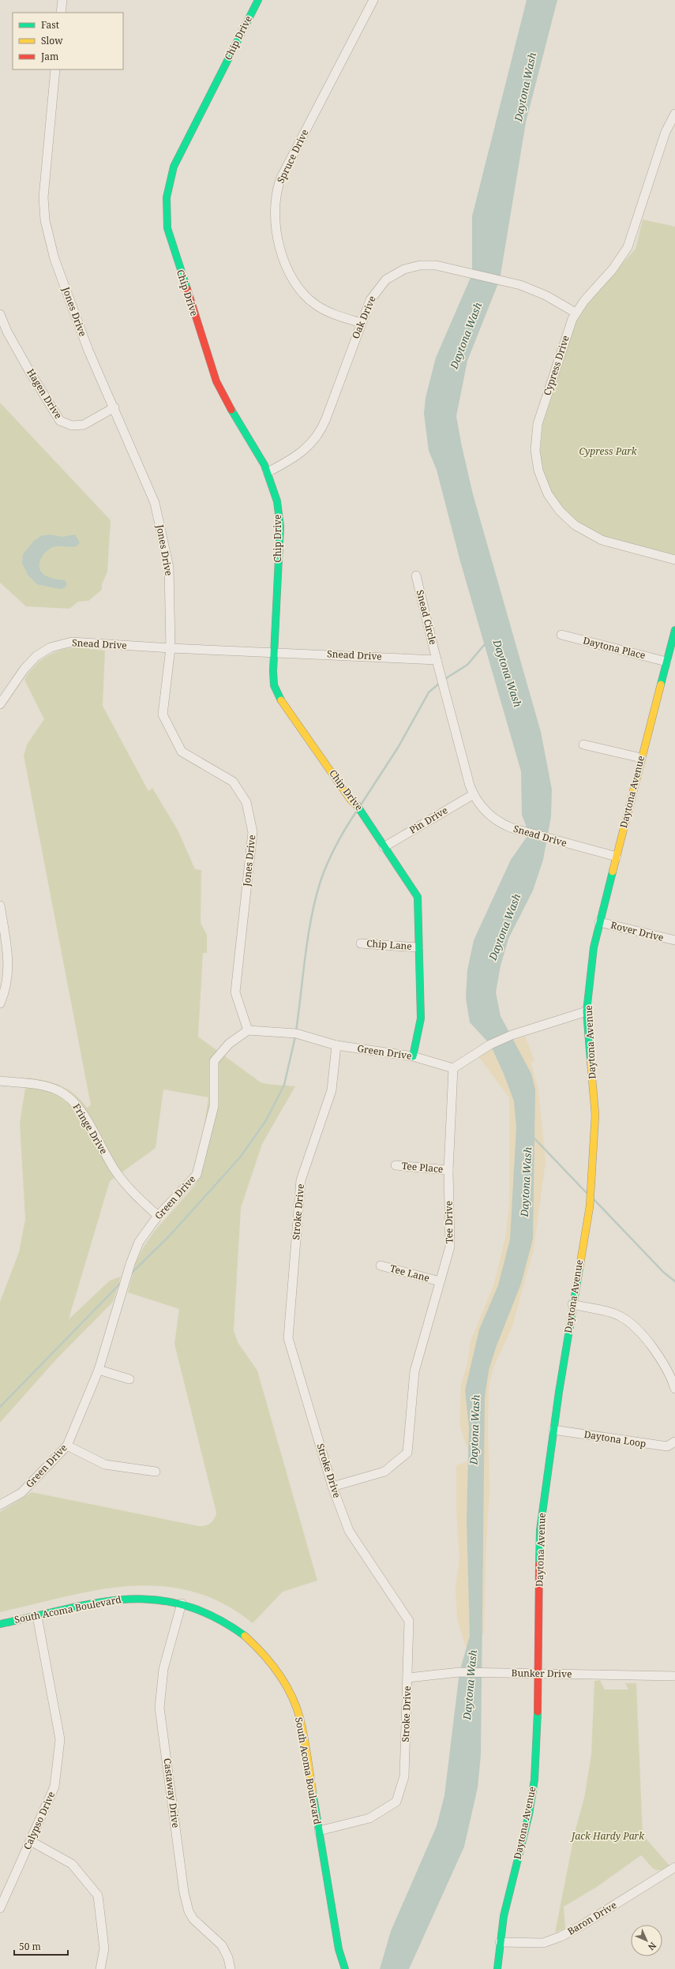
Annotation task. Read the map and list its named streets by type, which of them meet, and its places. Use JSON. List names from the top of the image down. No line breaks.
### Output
{"streets":{"street":["Chip Drive","Spruce Drive","Jones Drive","Oak Drive","Cypress Drive","Hagen Drive","Snead Circle","Snead Drive","Daytona Place","Daytona Avenue","Pin Drive","Rover Drive","Chip Lane","Green Drive","Fringe Drive","Tee Place","Stroke Drive","Tee Drive","Tee Lane","Daytona Loop","South Acoma Boulevard","Bunker Drive","Castaway Drive","Calypso Drive","Baron Drive"]},"crossings":[["Chip Drive","Oak Drive"],["Chip Drive","Snead Drive"],["Chip Drive","Pin Drive"],["Chip Drive","Chip Lane"],["Chip Drive","Green Drive"],["Spruce Drive","Oak Drive"],["Jones Drive","Hagen Drive"],["Jones Drive","Snead Drive"],["Jones Drive","Green Drive"],["Oak Drive","Cypress Drive"],["Snead Circle","Snead Drive"],["Snead Drive","Daytona Avenue"],["Snead Drive","Pin Drive"],["Daytona Place","Daytona Avenue"],["Daytona Avenue","Rover Drive"],["Daytona Avenue","Daytona Loop"],["Daytona Avenue","Bunker Drive"],["Daytona Avenue","Baron Drive"],["Green Drive","Fringe Drive"],["Green Drive","Stroke Drive"],["Green Drive","Tee Drive"],["Tee Place","Tee Drive"],["Stroke Drive","Tee Drive"],["Stroke Drive","South Acoma Boulevard"],["Stroke Drive","Bunker Drive"],["Tee Drive","Tee Lane"],["South Acoma Boulevard","Castaway Drive"],["South Acoma Boulevard","Calypso Drive"]],"water":["Daytona Wash"],"parks":["Cypress Park","Jack Hardy Park"],"legend":["Fast","Slow","Jam"],"scale_bar":"50 m","north":"bottom right"}
